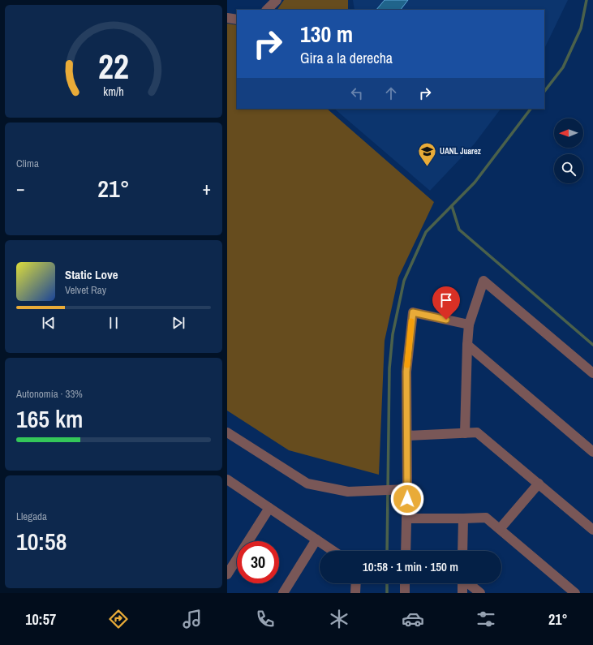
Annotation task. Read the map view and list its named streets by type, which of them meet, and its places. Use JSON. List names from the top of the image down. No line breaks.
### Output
{"places":{"school or university":["UANL Juarez"]},"north":"left","page":{"turn":["130 m","Gira a la derecha"],"tile":["Clima",["Autonomía · 33%","165 km"],["Llegada","10:58"]],"heat":["−","21°","+"],"song":["Static Love","Velvet Ray"],"limit":"30","trip":"10:58 · 1 min · 150 m","tabs":["10:57","21°"],"gauge":["22","km/h"]}}
